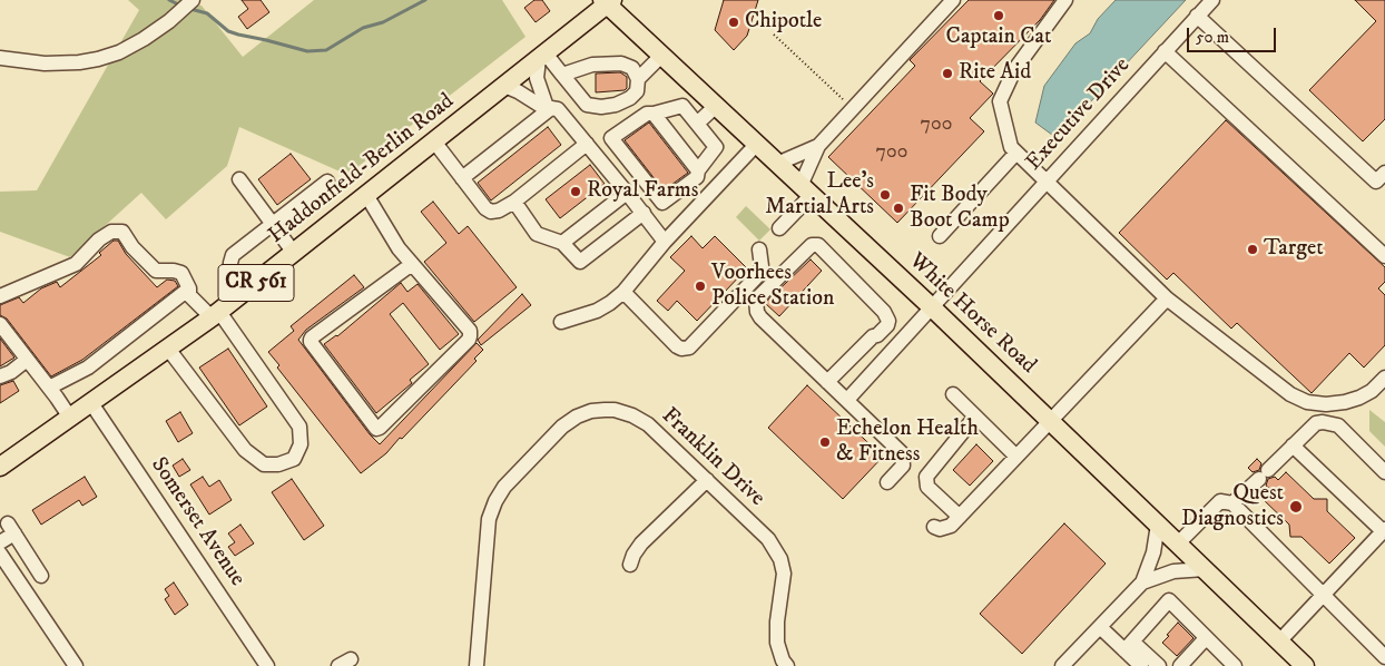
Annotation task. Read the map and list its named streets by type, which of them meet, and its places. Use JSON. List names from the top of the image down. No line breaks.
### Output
{"streets":{"main road":["Haddonfield-Berlin Road","CR 561","White Horse Road"],"street":["Executive Drive","Franklin Drive","Somerset Avenue"]},"crossings":[["Executive Drive","White Horse Road"],["Haddonfield-Berlin Road","White Horse Road"],["Haddonfield-Berlin Road","Somerset Avenue"]],"places":["Captain Cat","Chipotle","Rite Aid","Royal Farms","Lee's Martial Arts","Fit Body Boot Camp","Target","Voorhees Police Station","Echelon Health & Fitness","Quest Diagnostics"],"house_numbers":["700","700"],"scale_bar":"50 m"}
